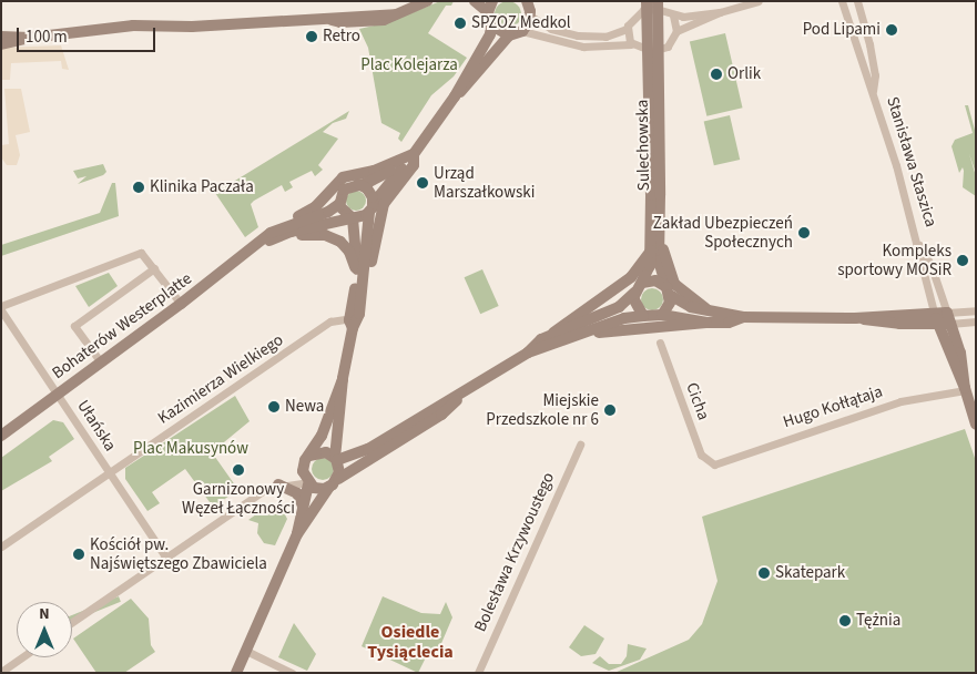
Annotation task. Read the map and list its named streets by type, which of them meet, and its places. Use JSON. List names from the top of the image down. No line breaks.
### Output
{"streets":{"street":["Sulechowska","Stanisława Staszica","Bohaterów Westerplatte","Kazimierza Wielkiego","Cicha","Hugo Kołłątaja","Ułańska","Bolesława Krzywoustego"]},"crossings":[["Stanisława Staszica","Hugo Kołłątaja"],["Bohaterów Westerplatte","Ułańska"],["Kazimierza Wielkiego","Ułańska"],["Cicha","Hugo Kołłątaja"]],"districts":["Osiedle Tysiąclecia"],"parks":["Plac Kolejarza","Plac Makusynów"],"places":["SPZOZ Medkol","Pod Lipami","Retro","Orlik","Urząd Marszałkowski","Klinika Paczała","Zakład Ubezpieczeń Społecznych","Kompleks sportowy MOSiR","Newa","Miejskie Przedszkole nr 6","Garnizonowy Węzeł Łączności","Kościół pw. Najświętszego Zbawiciela","Skatepark","Tężnia"],"scale_bar":"100 m","north":"top"}
